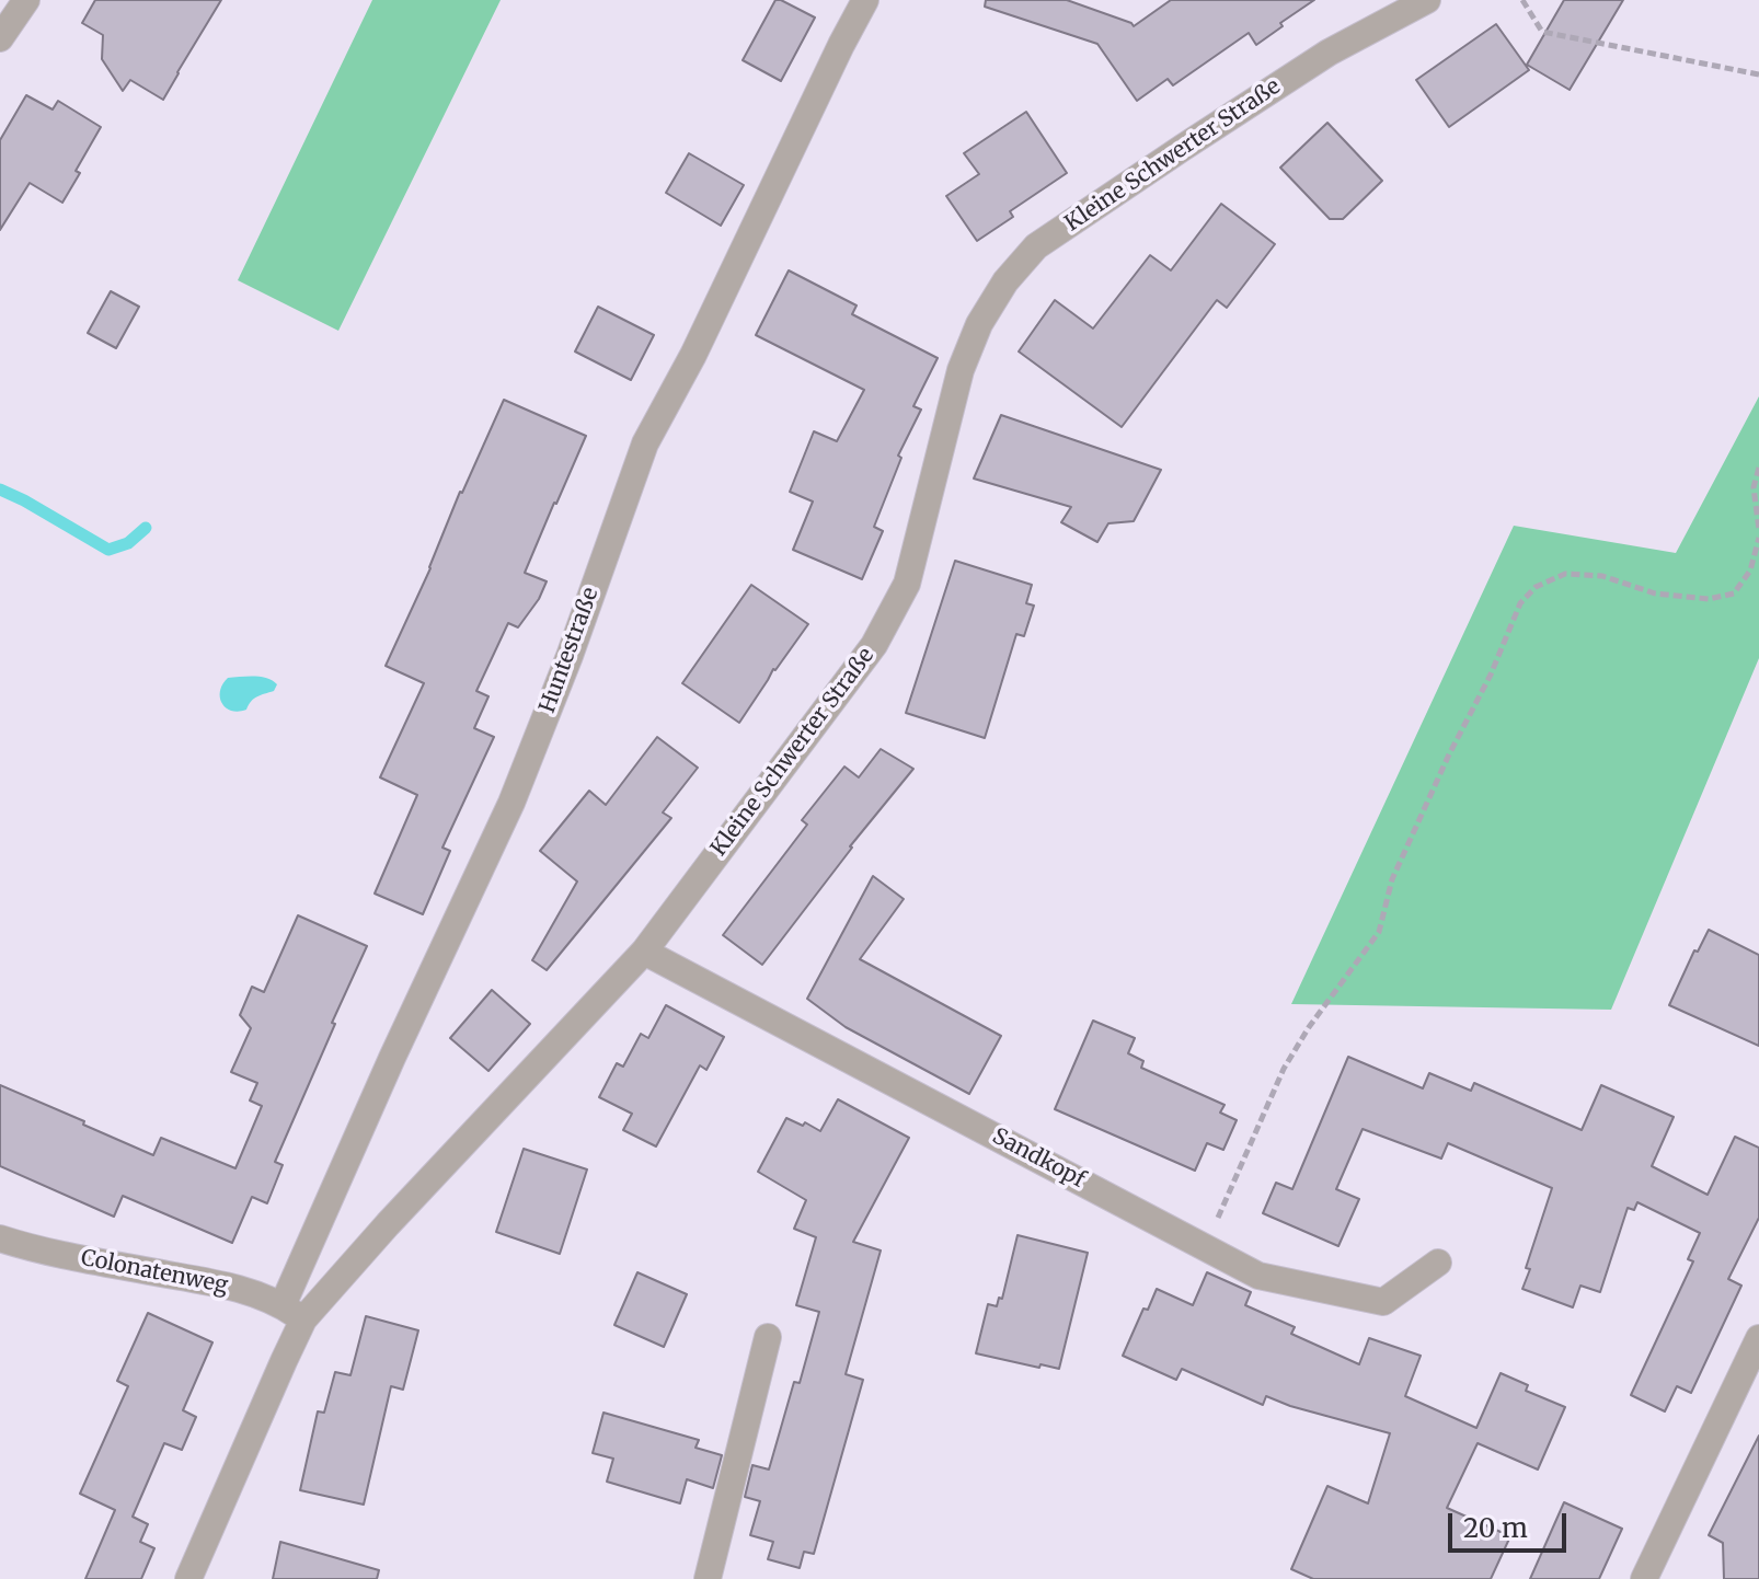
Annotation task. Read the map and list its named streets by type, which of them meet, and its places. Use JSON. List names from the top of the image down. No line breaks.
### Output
{"streets":{"street":["Kleine Schwerter Straße","Huntestraße","Sandkopf","Colonatenweg"]},"crossings":[["Kleine Schwerter Straße","Huntestraße"],["Kleine Schwerter Straße","Sandkopf"],["Kleine Schwerter Straße","Colonatenweg"],["Huntestraße","Colonatenweg"]],"scale_bar":"20 m"}
